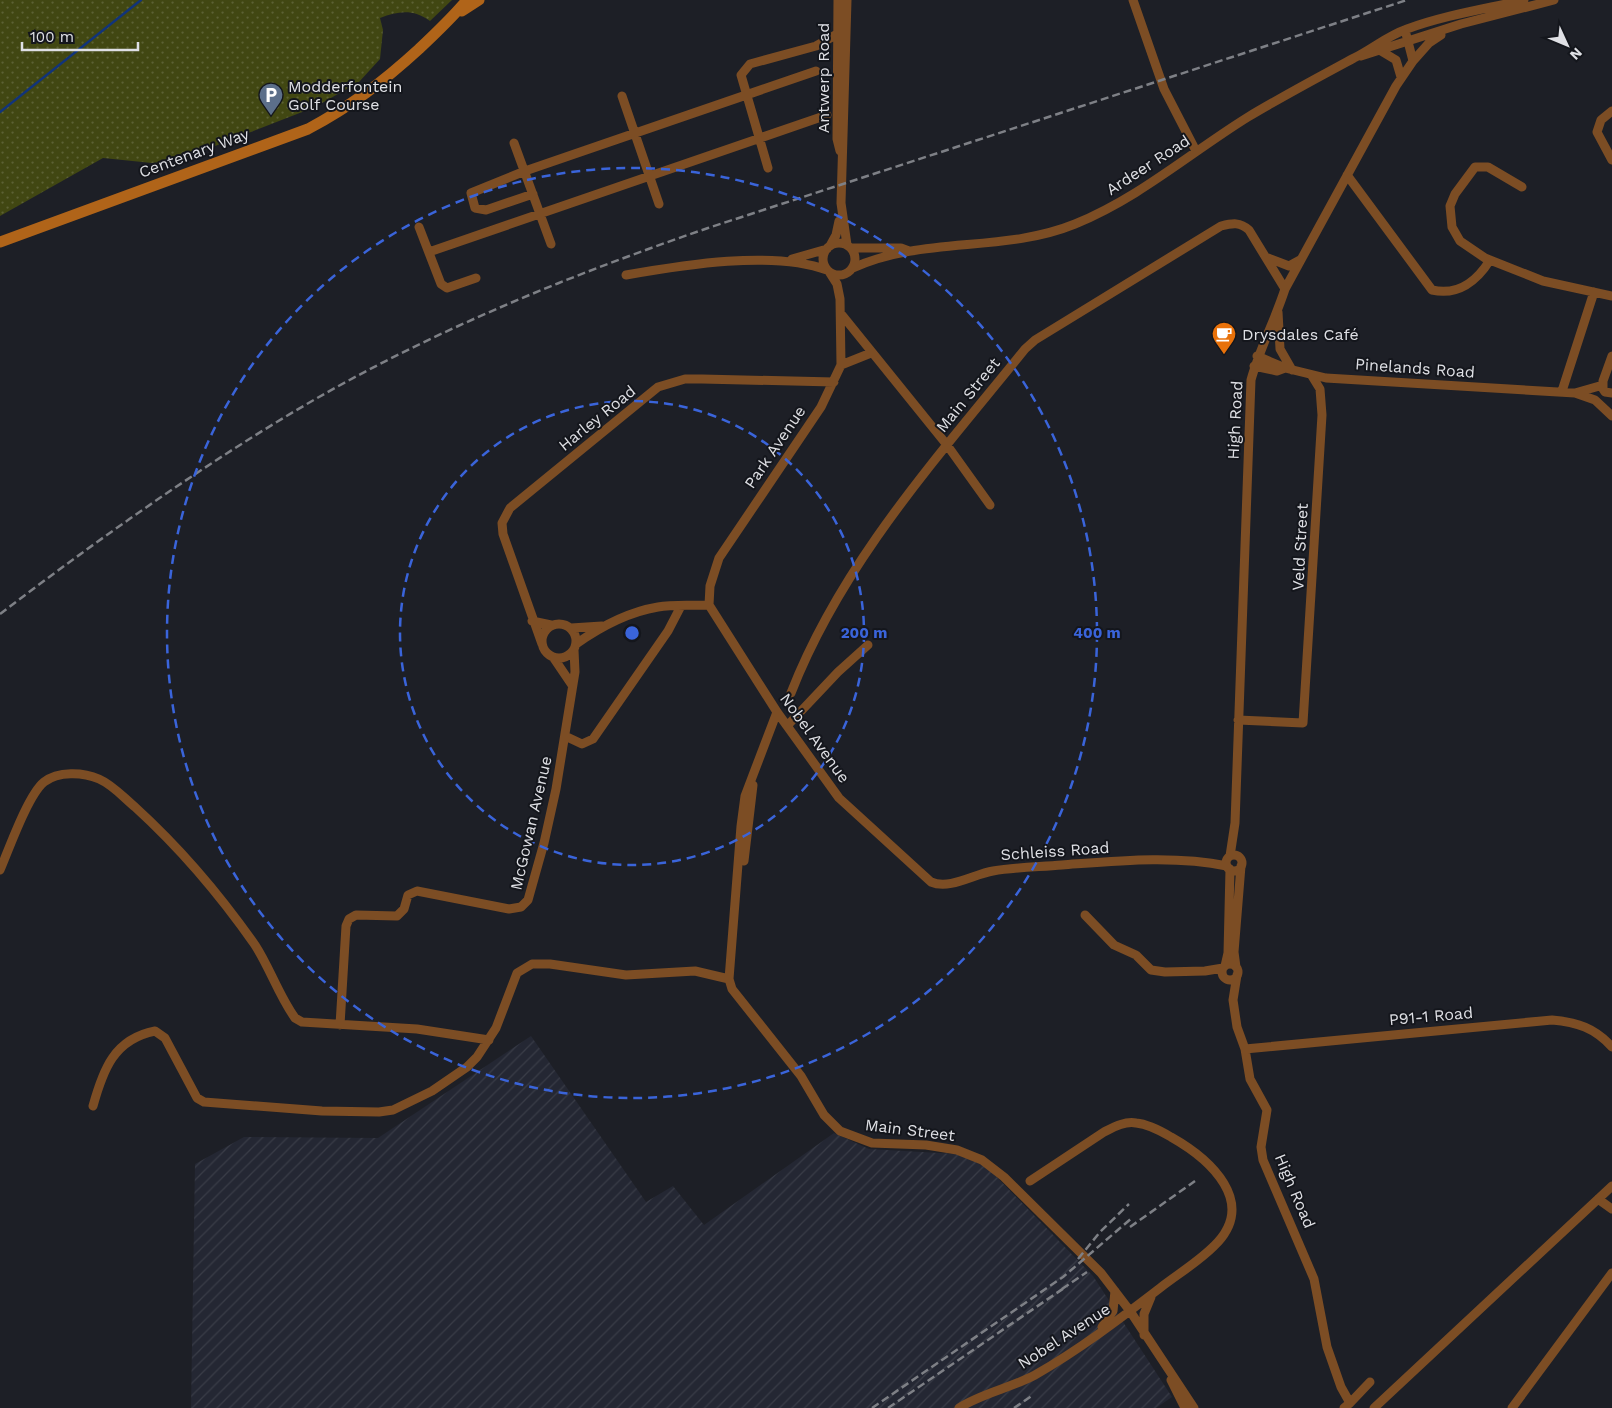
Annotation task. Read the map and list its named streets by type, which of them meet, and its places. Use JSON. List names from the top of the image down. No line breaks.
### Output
{"streets":{"main road":["Centenary Way"],"street":["Antwerp Road","Ardeer Road","Pinelands Road","Main Street","Harley Road","High Road","Park Avenue","Veld Street","Nobel Avenue","McGowan Avenue","Schleiss Road","P91-1 Road"]},"crossings":[["Antwerp Road","Ardeer Road"],["Antwerp Road","Park Avenue"],["Ardeer Road","High Road"],["Ardeer Road","Park Avenue"],["Pinelands Road","High Road"],["Pinelands Road","Veld Street"],["Main Street","Nobel Avenue"],["Harley Road","Park Avenue"],["Harley Road","McGowan Avenue"],["High Road","Veld Street"],["High Road","Schleiss Road"],["High Road","P91-1 Road"],["Park Avenue","Nobel Avenue"],["Nobel Avenue","Schleiss Road"]],"places":{"parking":["Modderfontein Golf Course"],"cafe":["Drysdales Café"]},"scale_bar":"100 m","north":"bottom right","rings":["200 m","400 m"]}
